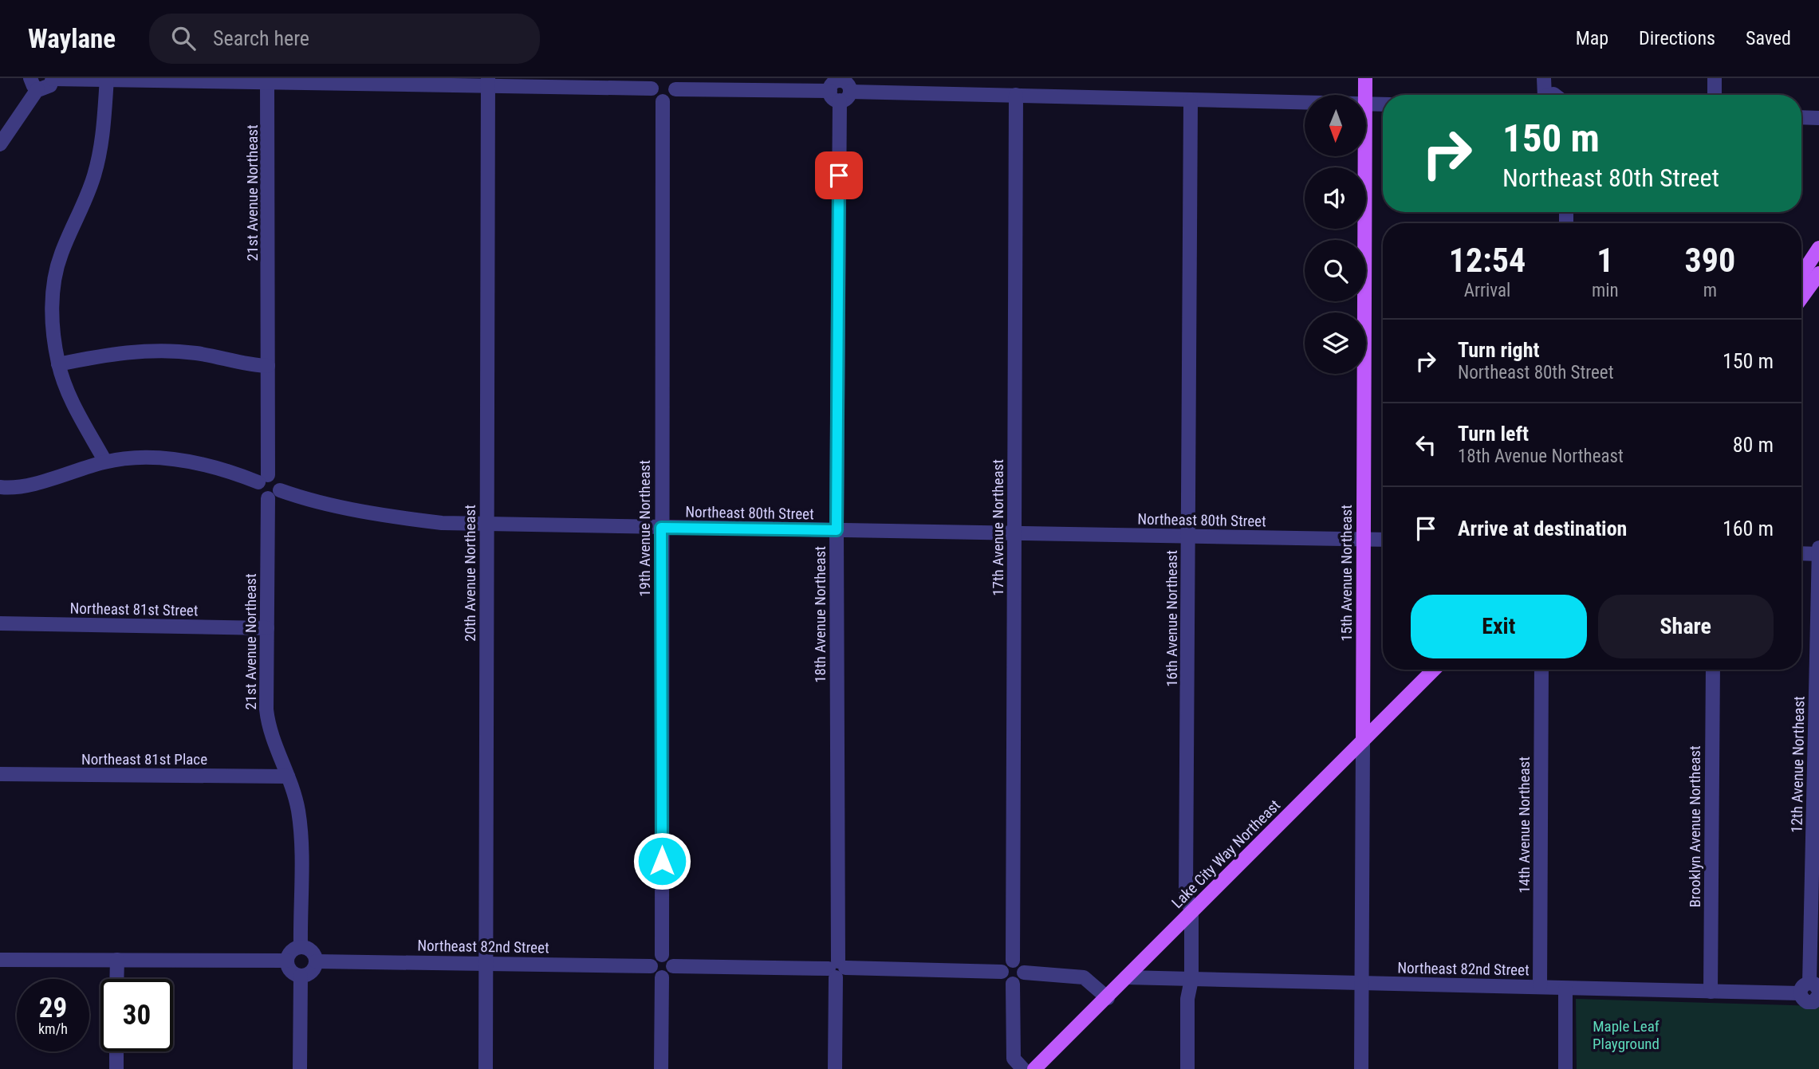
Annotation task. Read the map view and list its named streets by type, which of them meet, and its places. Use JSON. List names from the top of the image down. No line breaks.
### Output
{"streets":{"main road":["15th Avenue Northeast","Lake City Way Northeast"],"street":["21st Avenue Northeast","Northeast 80th Street","17th Avenue Northeast","19th Avenue Northeast","20th Avenue Northeast","Northeast 81st Street","18th Avenue Northeast","16th Avenue Northeast","Northeast 81st Place","12th Avenue Northeast","14th Avenue Northeast","Brooklyn Avenue Northeast","Northeast 82nd Street"]},"crossings":[["21st Avenue Northeast","Northeast 80th Street"],["21st Avenue Northeast","Northeast 81st Street"],["21st Avenue Northeast","Northeast 81st Place"],["21st Avenue Northeast","Northeast 82nd Street"],["Northeast 80th Street","17th Avenue Northeast"],["Northeast 80th Street","19th Avenue Northeast"],["Northeast 80th Street","20th Avenue Northeast"],["Northeast 80th Street","15th Avenue Northeast"],["Northeast 80th Street","18th Avenue Northeast"],["Northeast 80th Street","16th Avenue Northeast"],["19th Avenue Northeast","Northeast 82nd Street"],["20th Avenue Northeast","Northeast 82nd Street"],["15th Avenue Northeast","Lake City Way Northeast"],["15th Avenue Northeast","Northeast 82nd Street"],["16th Avenue Northeast","Lake City Way Northeast"],["16th Avenue Northeast","Northeast 82nd Street"],["12th Avenue Northeast","Northeast 82nd Street"],["14th Avenue Northeast","Northeast 82nd Street"],["Brooklyn Avenue Northeast","Northeast 82nd Street"],["Lake City Way Northeast","Northeast 82nd Street"]],"parks":["Maple Leaf Playground"],"north":"bottom","page":{"header":"Waylane","search":"Search here","nav":["Map","Directions","Saved"],"turn":["150 m","Northeast 80th Street"],"eta":["12:54","Arrival","1","min","390","m"],"list":[{"name":"Turn right","note":"Northeast 80th Street","value":"150 m"},{"name":"Turn left","note":"18th Avenue Northeast","value":"80 m"},{"name":"Arrive at destination","value":"160 m"}],"buttons":["Exit","Share"],"speed":"29 km/h","limit":"30"}}
